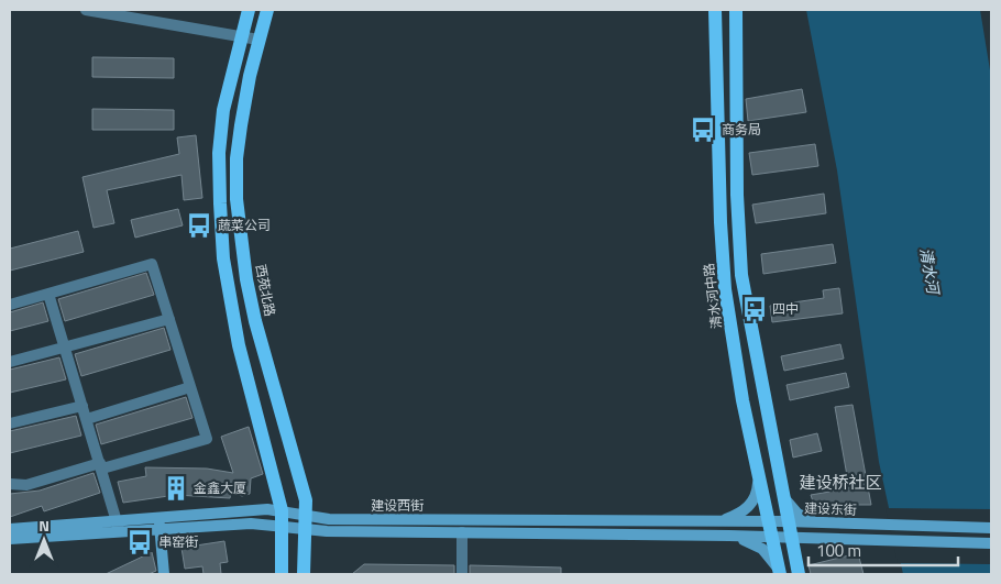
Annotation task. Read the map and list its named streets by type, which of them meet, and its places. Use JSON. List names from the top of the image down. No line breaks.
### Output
{"streets":{"main road":["西苑北路","清水河中路","建设西街","建设东街"]},"crossings":[["西苑北路","建设西街"],["清水河中路","建设西街"],["建设西街","建设东街"]],"districts":["建设桥社区"],"water":["清水河"],"places":{"bus stop":["商务局","蔬菜公司","四中","串窑街"],"building":["金鑫大厦"]},"scale_bar":"100 m","north":"top"}
